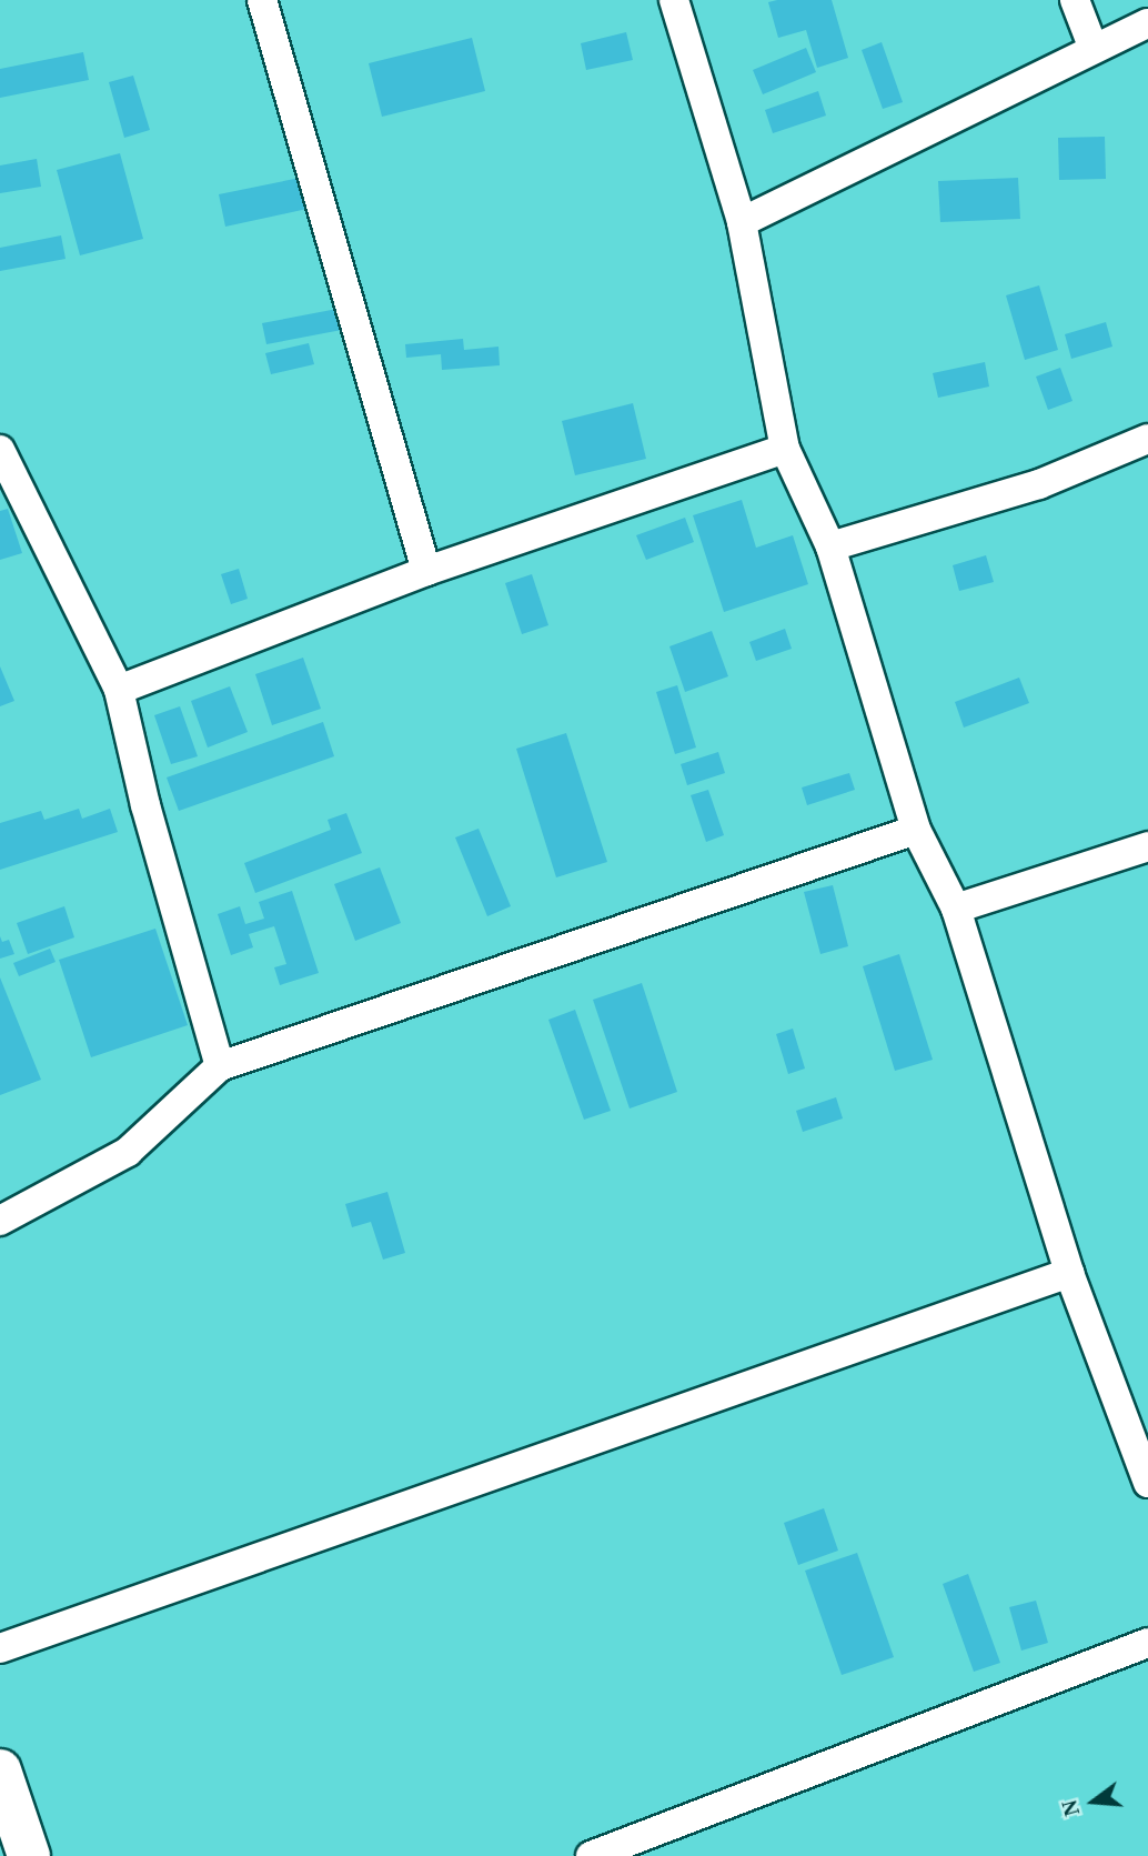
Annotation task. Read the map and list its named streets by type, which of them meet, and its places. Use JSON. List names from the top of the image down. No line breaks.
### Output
{"north":"left"}
